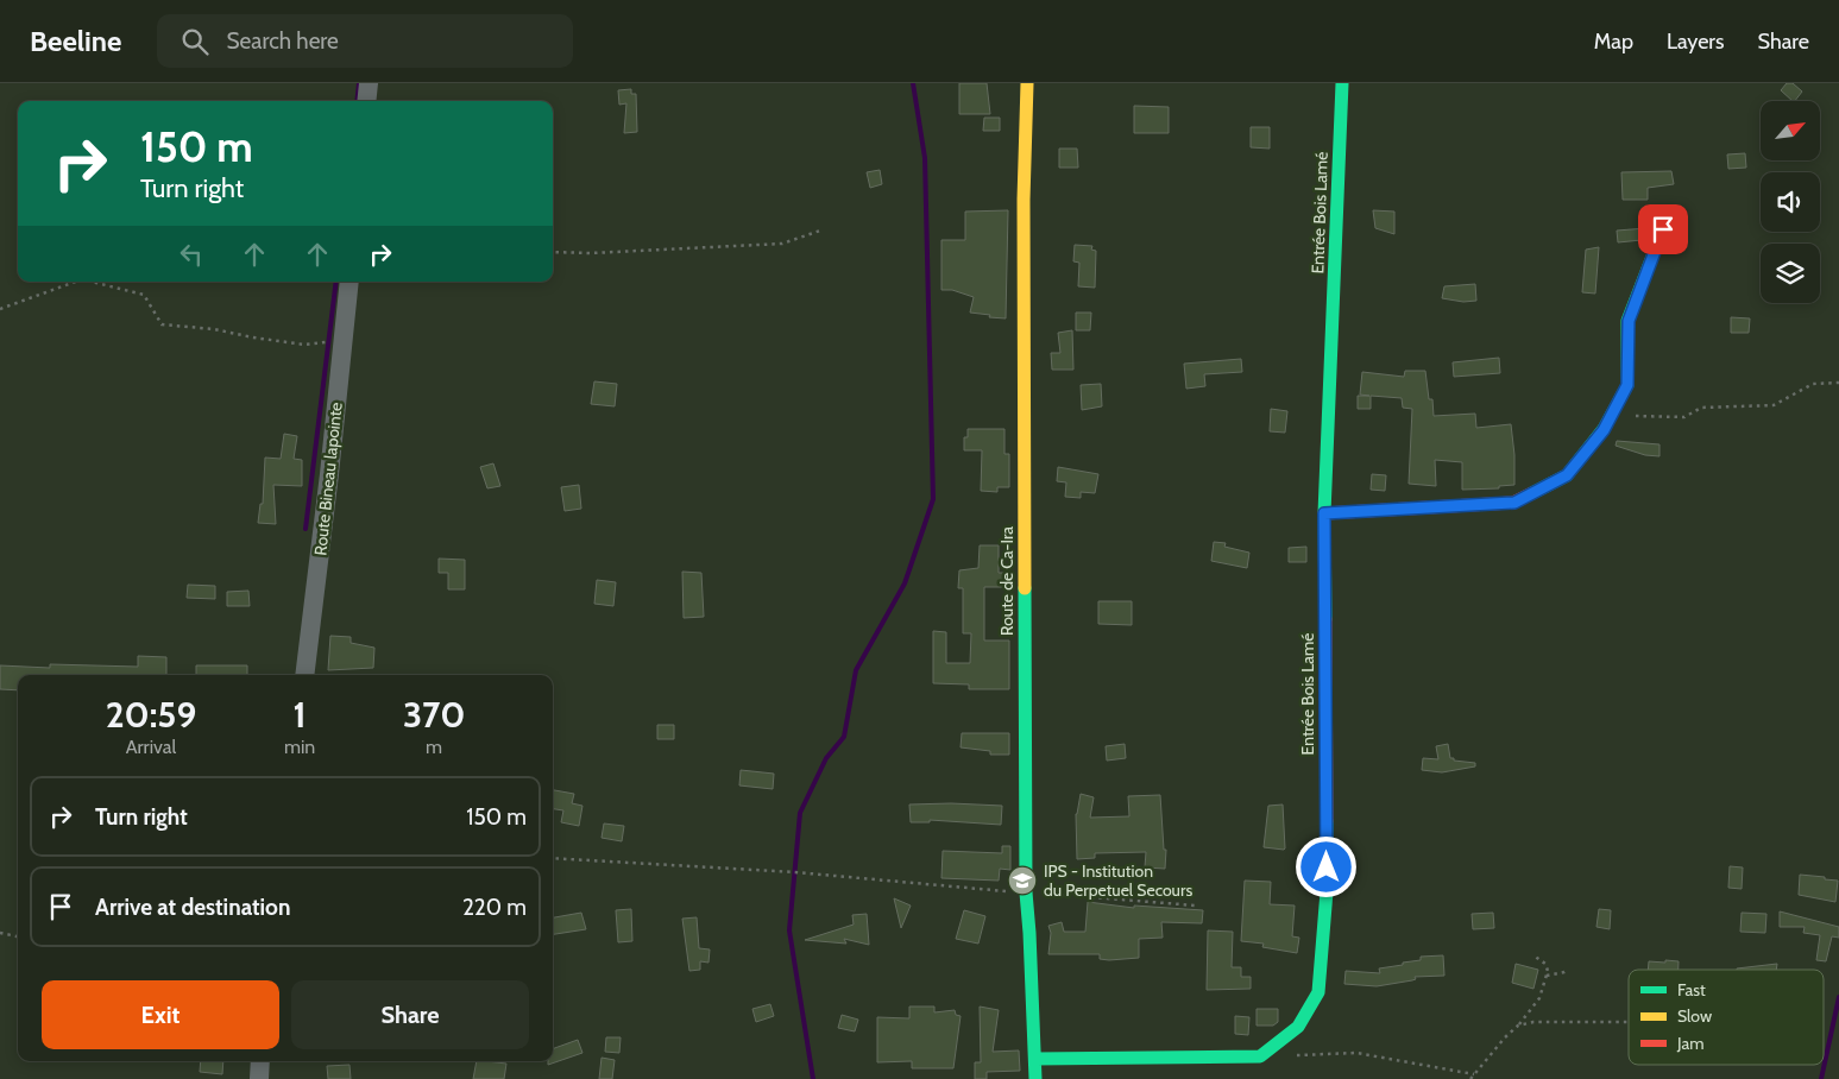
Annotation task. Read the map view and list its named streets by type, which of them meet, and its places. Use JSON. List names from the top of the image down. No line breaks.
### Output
{"streets":{"street":["Entrée Bois Lamé","Route Bineau lapointe","Route de Ca-Ira"]},"crossings":[["Entrée Bois Lamé","Route de Ca-Ira"]],"places":{"school or university":["IPS - Institution du Perpetuel Secours"]},"legend":["Fast","Slow","Jam"],"north":"top right","page":{"header":"Beeline","search":"Search here","nav":["Map","Layers","Share"],"turn":["150 m","Turn right"],"eta":["20:59","Arrival","1","min","370","m"],"list":[{"name":"Turn right","value":"150 m"},{"name":"Arrive at destination","value":"220 m"}],"buttons":["Exit","Share"]}}
